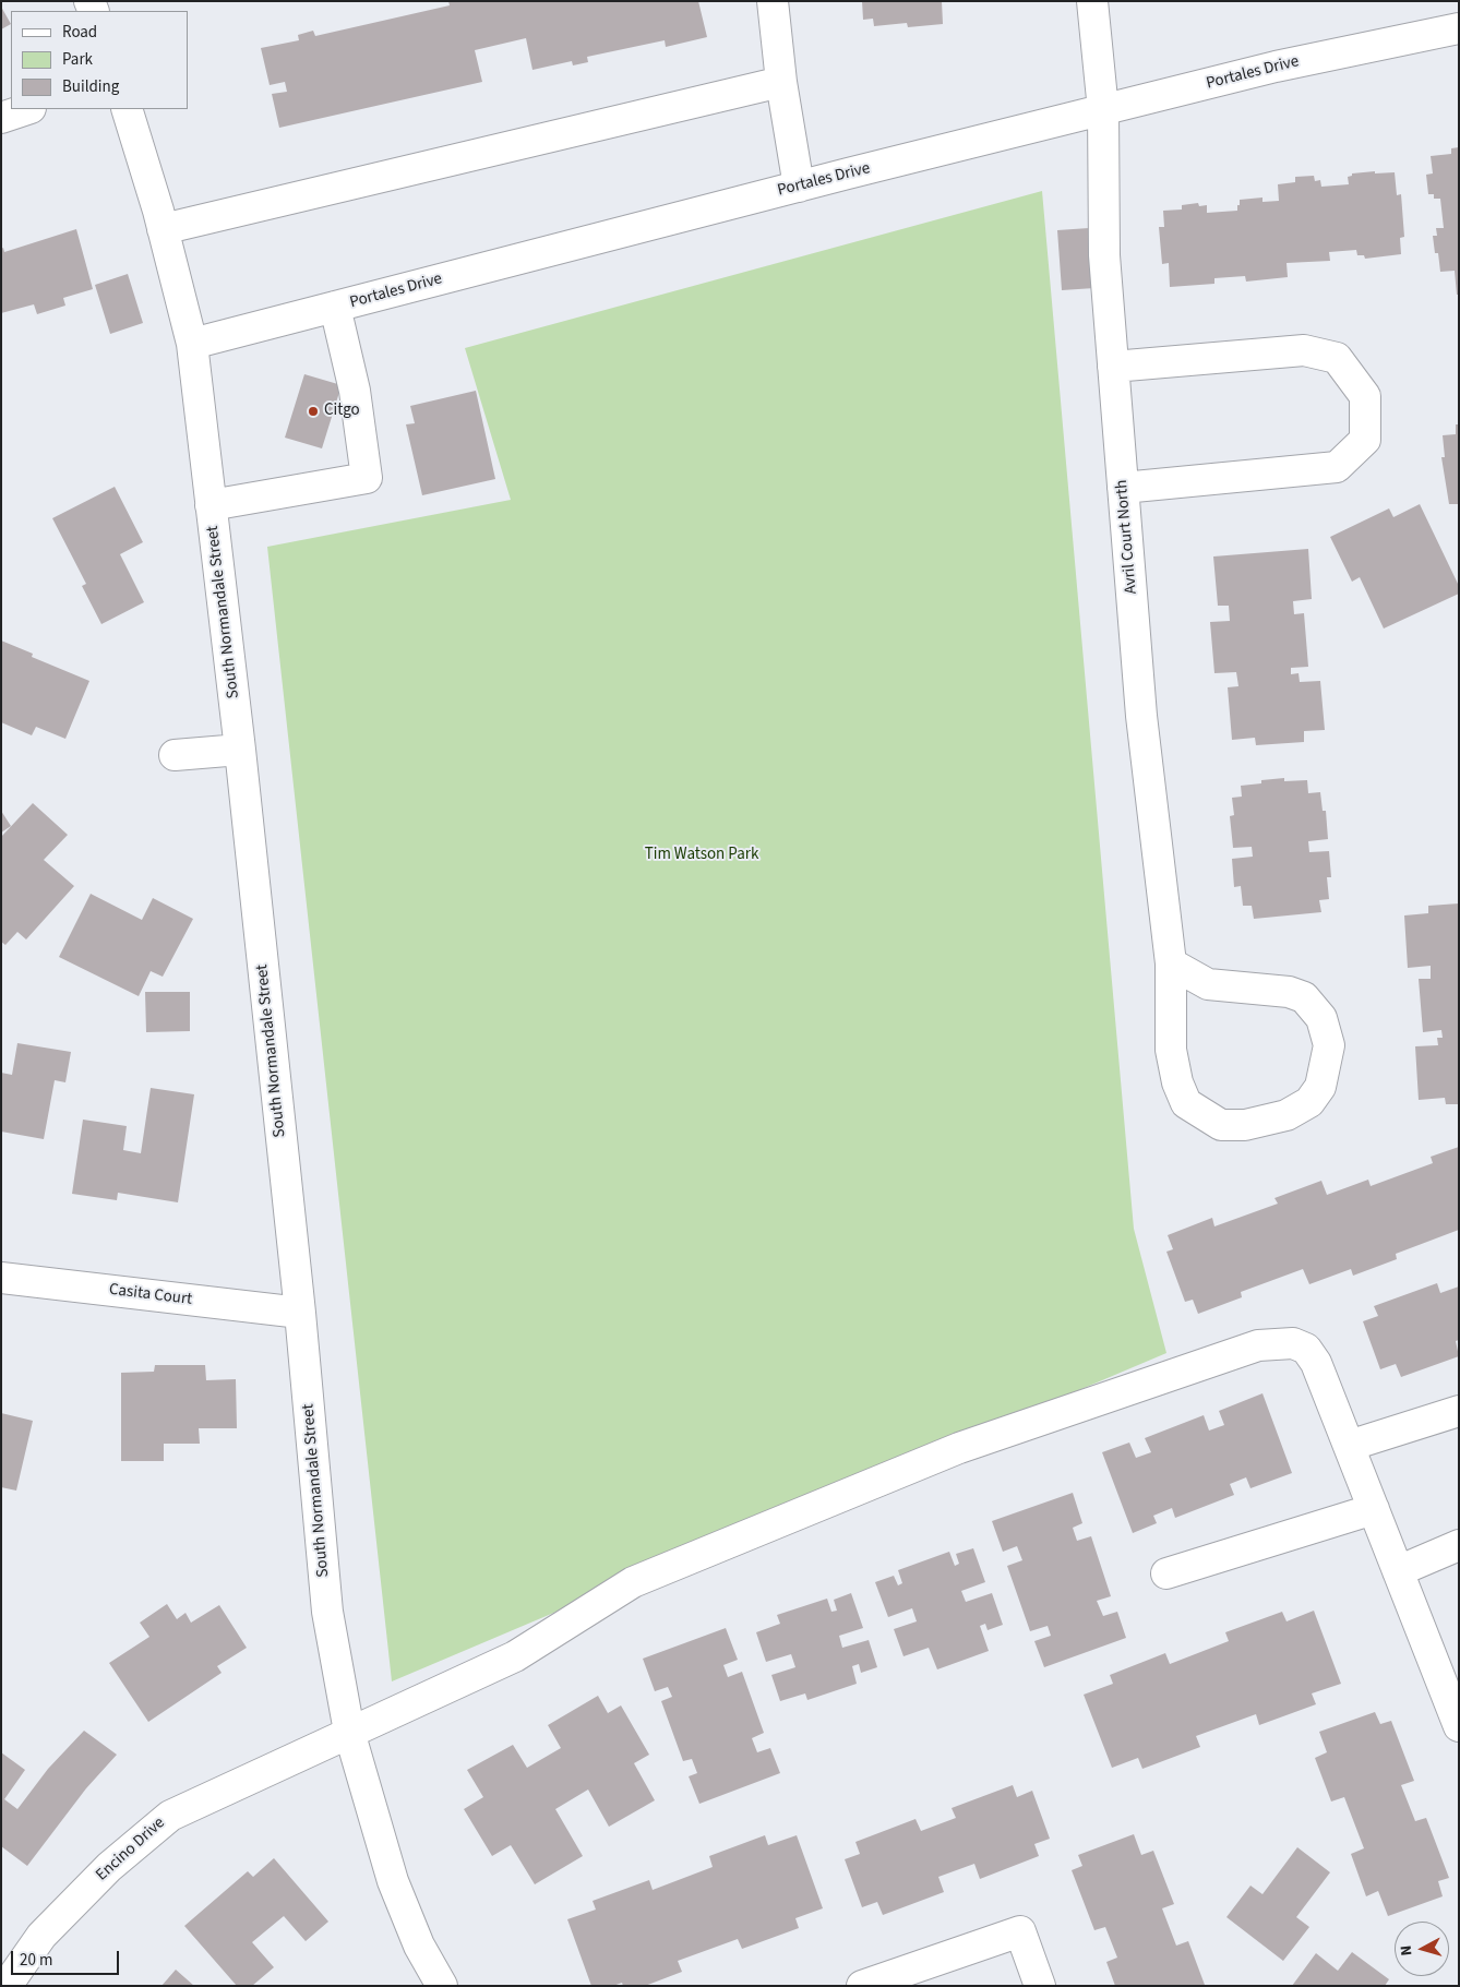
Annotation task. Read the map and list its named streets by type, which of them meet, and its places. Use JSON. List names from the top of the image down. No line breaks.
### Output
{"streets":{"street":["Portales Drive","Avril Court North","South Normandale Street","Casita Court","Encino Drive"]},"crossings":[["Portales Drive","Avril Court North"],["Portales Drive","South Normandale Street"],["South Normandale Street","Casita Court"],["South Normandale Street","Encino Drive"]],"parks":["Tim Watson Park"],"places":["Citgo"],"legend":["Road","Park","Building"],"scale_bar":"20 m","north":"left"}
